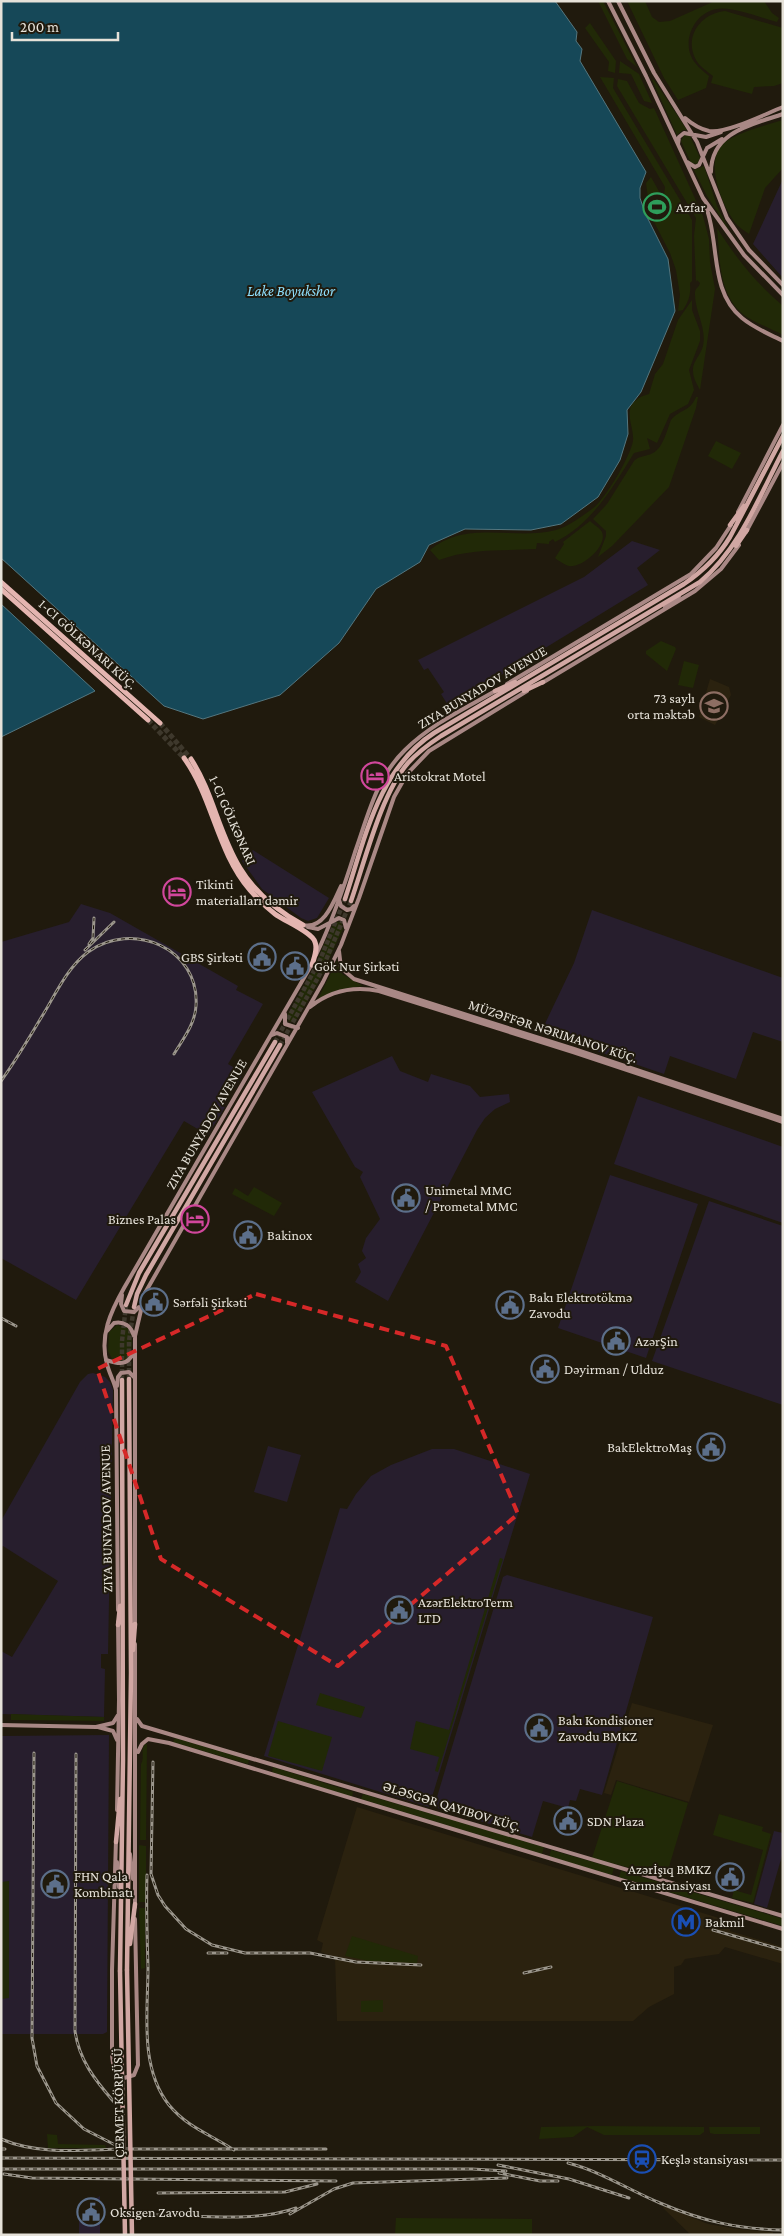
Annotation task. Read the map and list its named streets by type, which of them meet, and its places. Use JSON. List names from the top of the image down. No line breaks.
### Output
{"streets":{"main road":["ZIYA BUNYADOV AVENUE","MÜZƏFFƏR NƏRIMANOV KÜÇ.","ÇERMET KÖRPÜSÜ"]},"crossings":[["ZIYA BUNYADOV AVENUE","MÜZƏFFƏR NƏRIMANOV KÜÇ."],["ZIYA BUNYADOV AVENUE","ÇERMET KÖRPÜSÜ"]],"water":["Lake Boyukshor"],"places":{"sports":["Azfar"],"school or university":["73 saylı orta məktəb"],"hotel":["Aristokrat Motel","Tikinti materialları dəmir","Biznes Palas"],"public building":["GBS Şirkəti","Gök Nur Şirkəti","Unimetal MMC / Prometal MMC","Bakinox","Sərfəli Şirkəti","Bakı Elektrotökmə Zavodu","AzərŞin","Dəyirman / Ulduz","BakElektroMaş","AzərElektroTerm LTD","Bakı Kondisioner Zavodu BMKZ","SDN Plaza","Azərİşıq BMKZ Yarımstansiyası","FHN Qala Kombinatı","Oksigen Zavodu"],"metro station":["Bakmil"],"station":["Keşlə stansiyası"]},"scale_bar":"200 m"}
